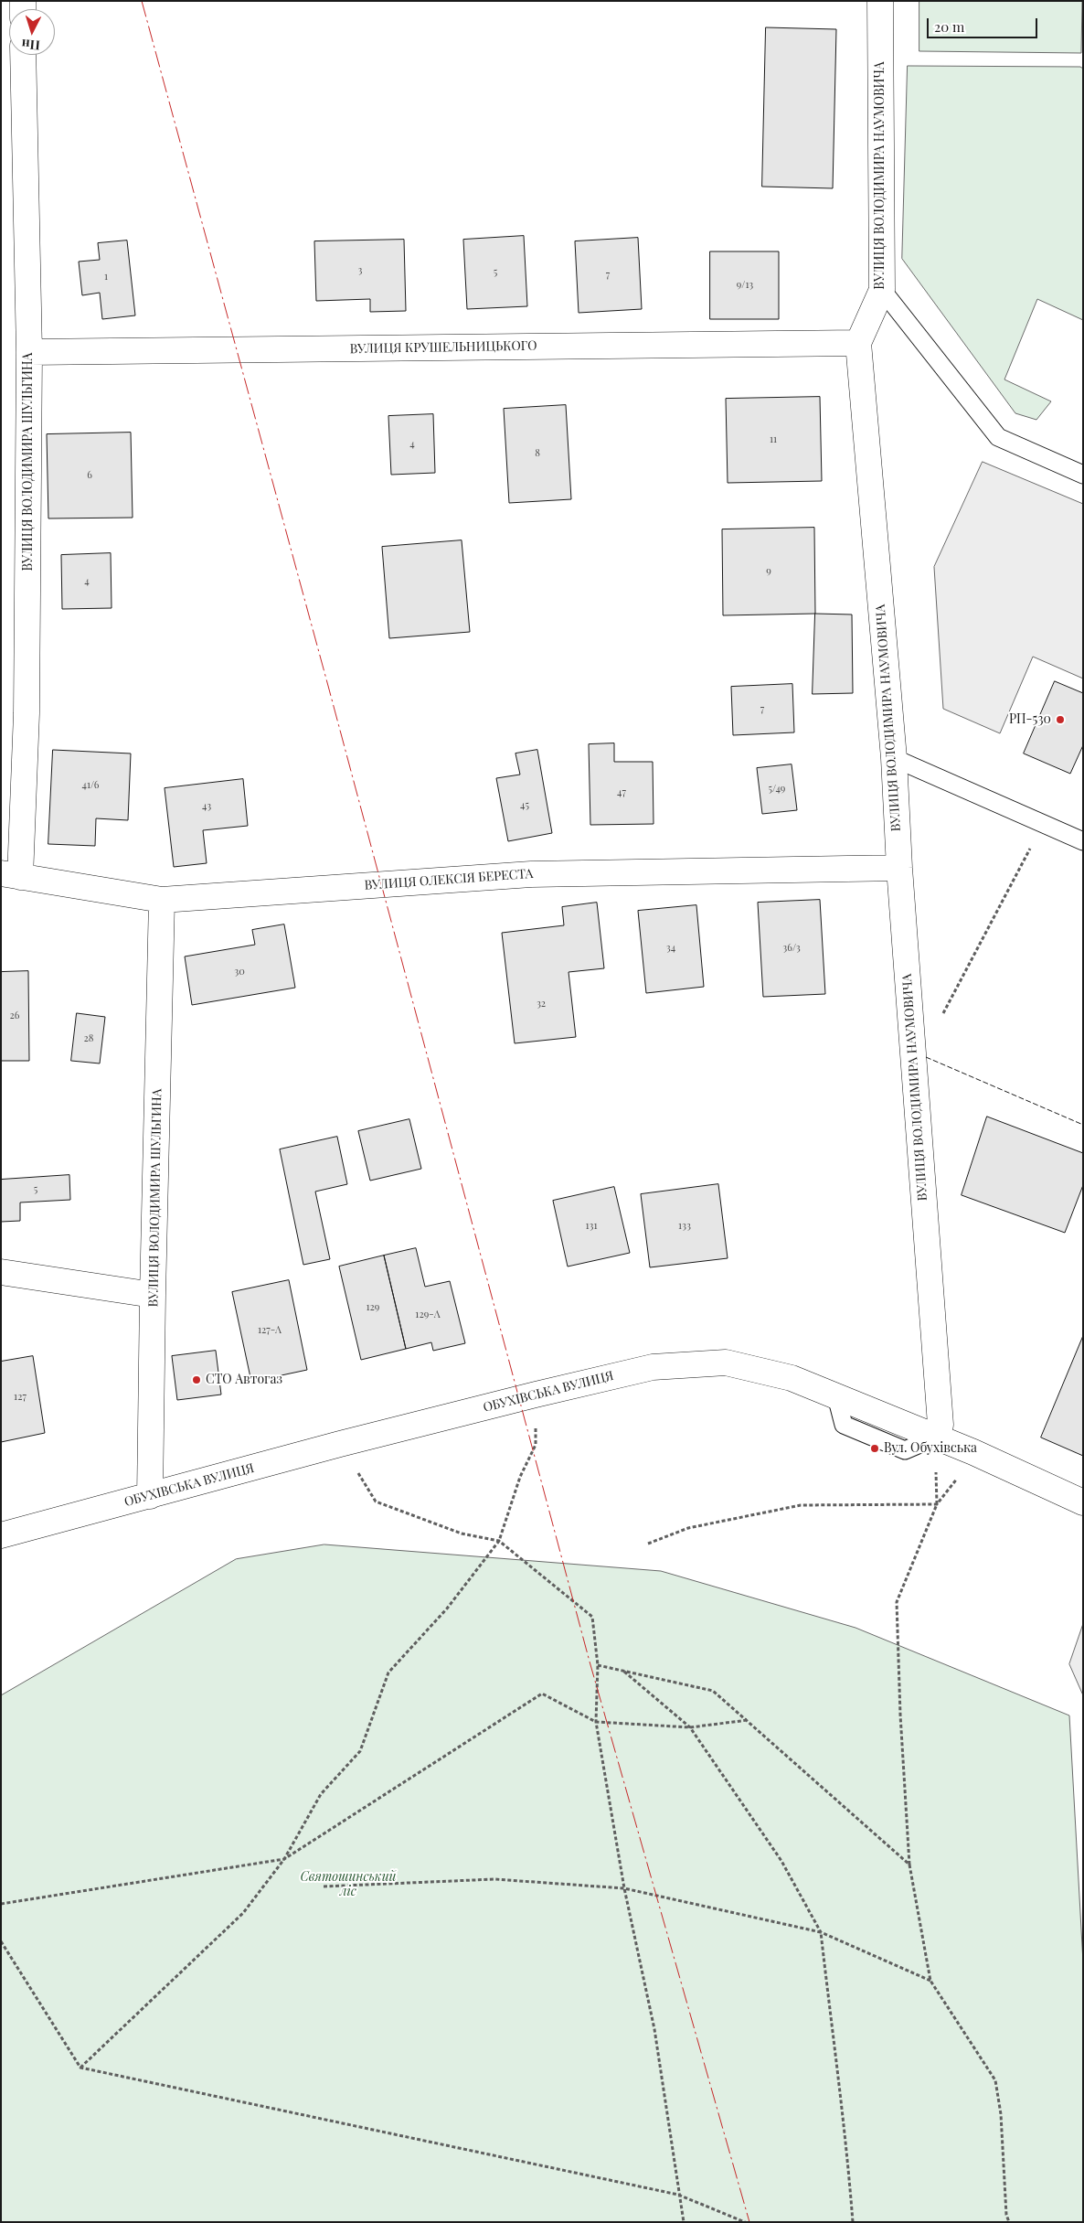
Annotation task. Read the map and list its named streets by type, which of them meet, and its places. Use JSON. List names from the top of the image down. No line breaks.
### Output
{"streets":{"street":["ВУЛИЦЯ ВОЛОДИМИРА НАУМОВИЧА","ВУЛИЦЯ КРУШЕЛЬНИЦЬКОГО","ВУЛИЦЯ ВОЛОДИМИРА ШУЛЬГИНА","ВУЛИЦЯ ОЛЕКСІЯ БЕРЕСТА","ОБУХІВСЬКА ВУЛИЦЯ"]},"crossings":[["ВУЛИЦЯ ВОЛОДИМИРА НАУМОВИЧА","ВУЛИЦЯ КРУШЕЛЬНИЦЬКОГО"],["ВУЛИЦЯ ВОЛОДИМИРА НАУМОВИЧА","ВУЛИЦЯ ОЛЕКСІЯ БЕРЕСТА"],["ВУЛИЦЯ ВОЛОДИМИРА НАУМОВИЧА","ОБУХІВСЬКА ВУЛИЦЯ"],["ВУЛИЦЯ КРУШЕЛЬНИЦЬКОГО","ВУЛИЦЯ ВОЛОДИМИРА ШУЛЬГИНА"],["ВУЛИЦЯ ВОЛОДИМИРА ШУЛЬГИНА","ВУЛИЦЯ ОЛЕКСІЯ БЕРЕСТА"],["ВУЛИЦЯ ВОЛОДИМИРА ШУЛЬГИНА","ОБУХІВСЬКА ВУЛИЦЯ"]],"parks":["Святошинський ліс"],"places":["РП-530","СТО Автогаз","Вул. Обухівська"],"house_numbers":["3","5","7","1","9/13","11","4","8","6","9","4","7","41/6","5/49","47","45","43","34","36/3","30","32","26","28","5","131","133","129","129-А","127-А","127"],"scale_bar":"20 m","north":"bottom"}
